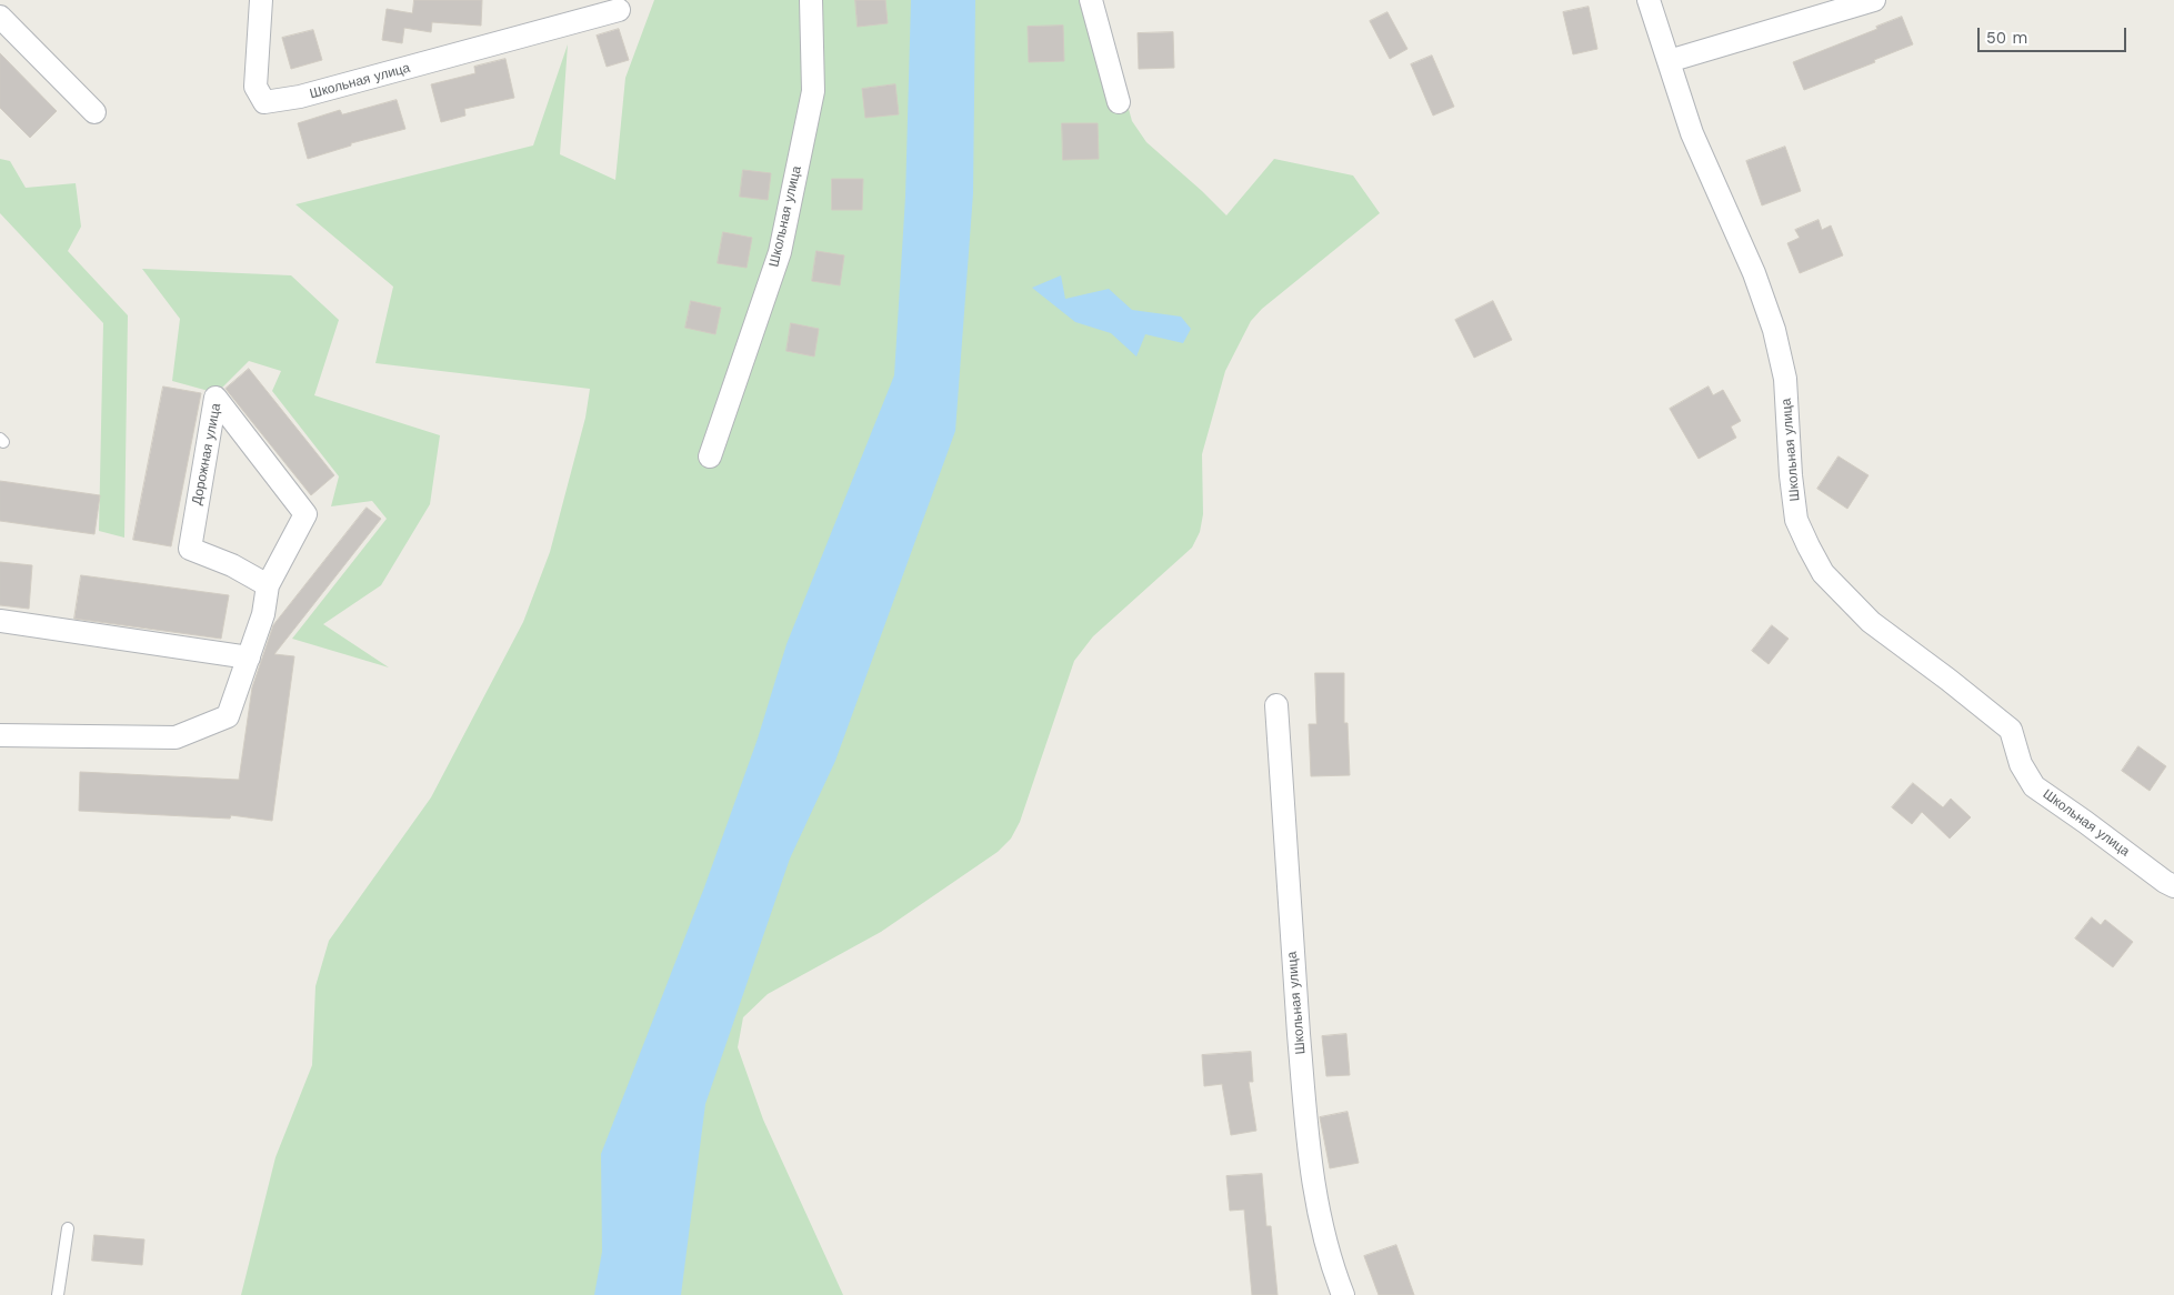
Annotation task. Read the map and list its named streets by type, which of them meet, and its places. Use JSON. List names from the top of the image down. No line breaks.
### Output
{"streets":{"street":["Школьная улица","Дорожная улица"]},"scale_bar":"50 m"}
